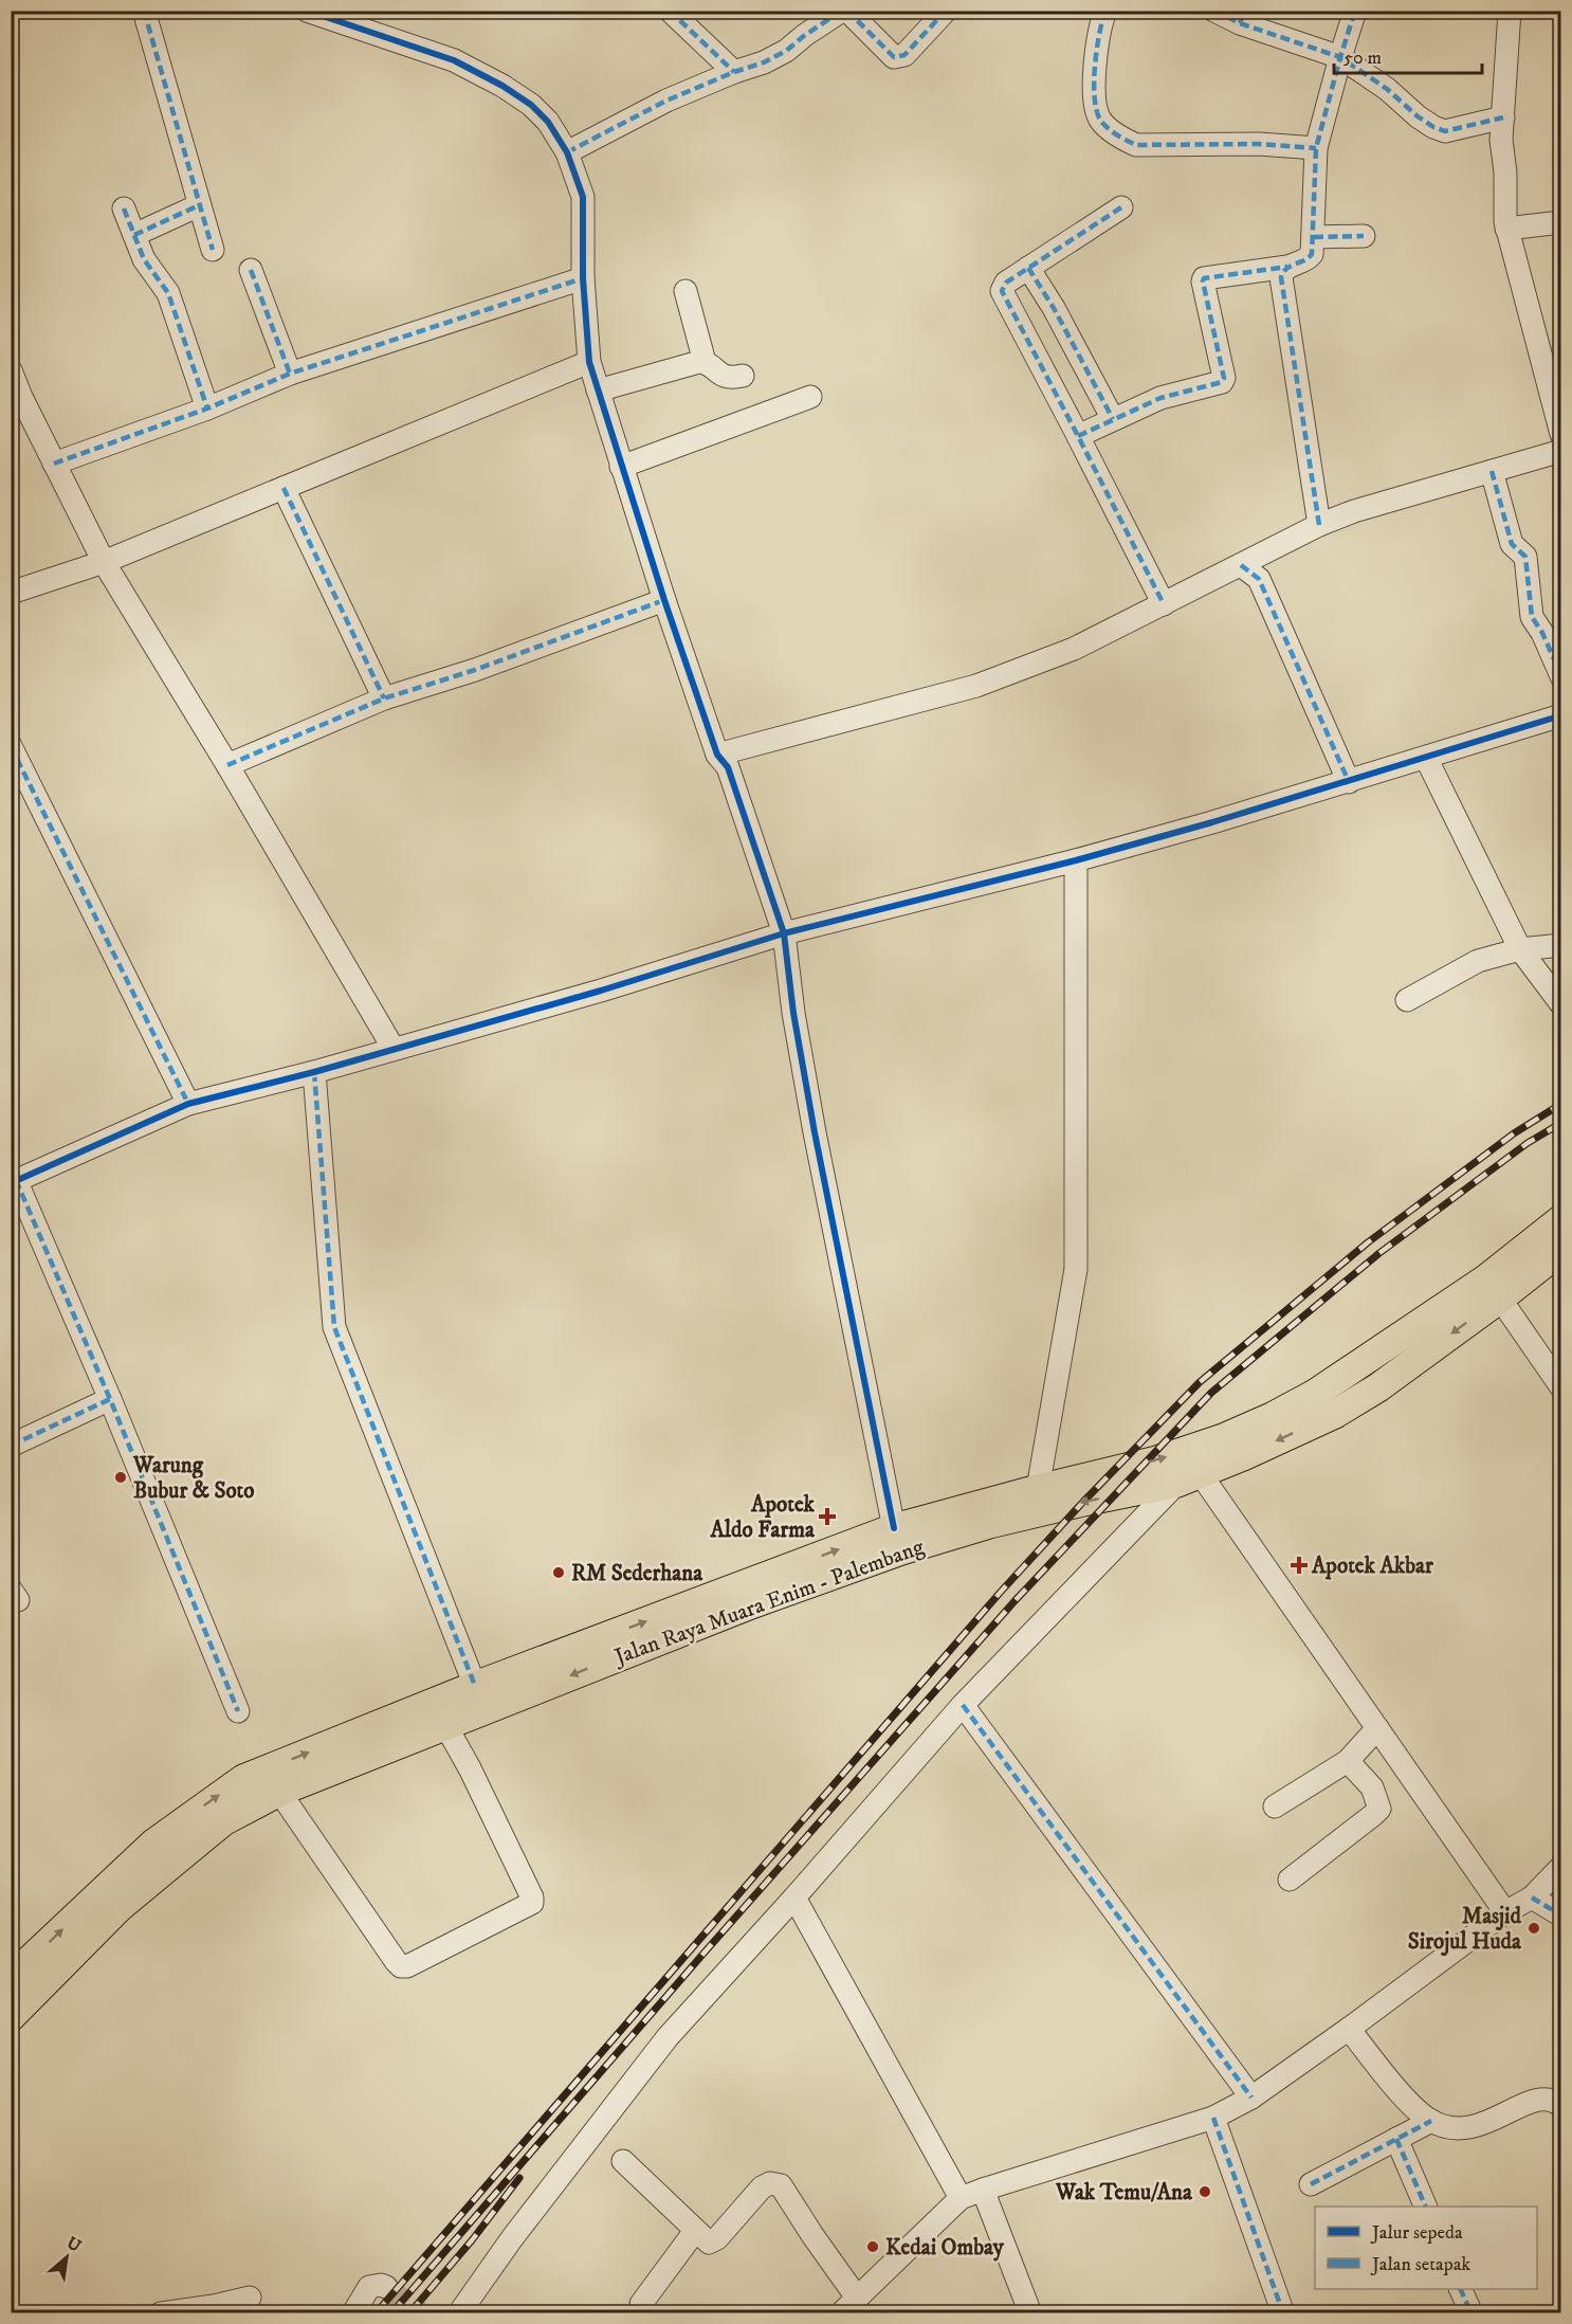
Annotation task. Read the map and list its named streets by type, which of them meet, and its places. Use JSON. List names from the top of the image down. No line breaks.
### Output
{"streets":{"main road":["Jalan Raya Muara Enim - Palembang"]},"places":{"other":["Warung Bubur & Soto","RM Sederhana","Masjid Sirojul Huda","Wak Temu/Ana","Kedai Ombay"],"health":["Apotek Aldo Farma","Apotek Akbar"]},"legend":["Jalur sepeda","Jalan setapak"],"scale_bar":"50 m","north":"top right"}
